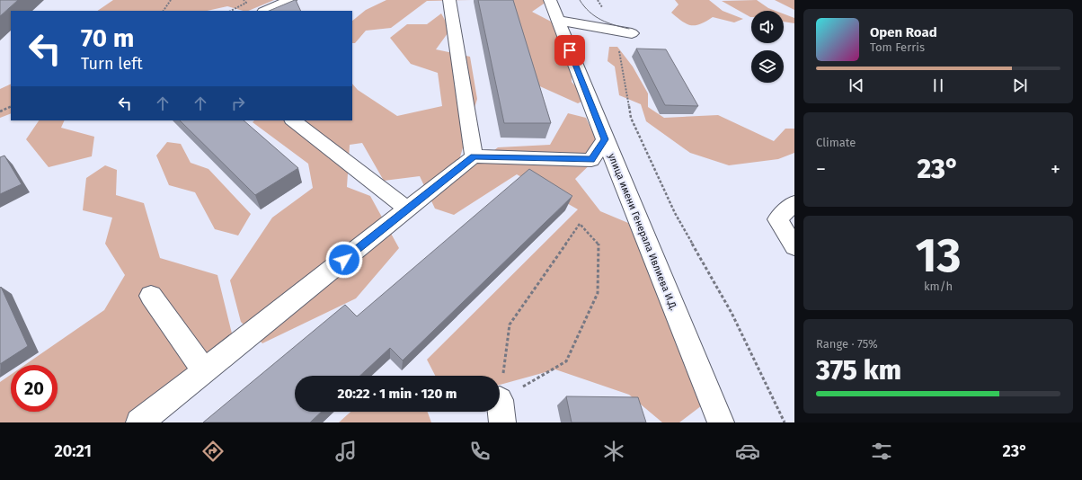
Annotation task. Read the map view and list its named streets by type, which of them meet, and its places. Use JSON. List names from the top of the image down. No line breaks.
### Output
{"streets":{"street":["улица имени Генерала Ивлиева И.Д."]},"page":{"turn":["70 m","Turn left"],"song":["Open Road","Tom Ferris"],"tile":["Climate",["13","km/h"],["Range · 75%","375 km"]],"heat":["−","23°","+"],"limit":"20","trip":"20:22 · 1 min · 120 m","tabs":["20:21","23°"]}}
